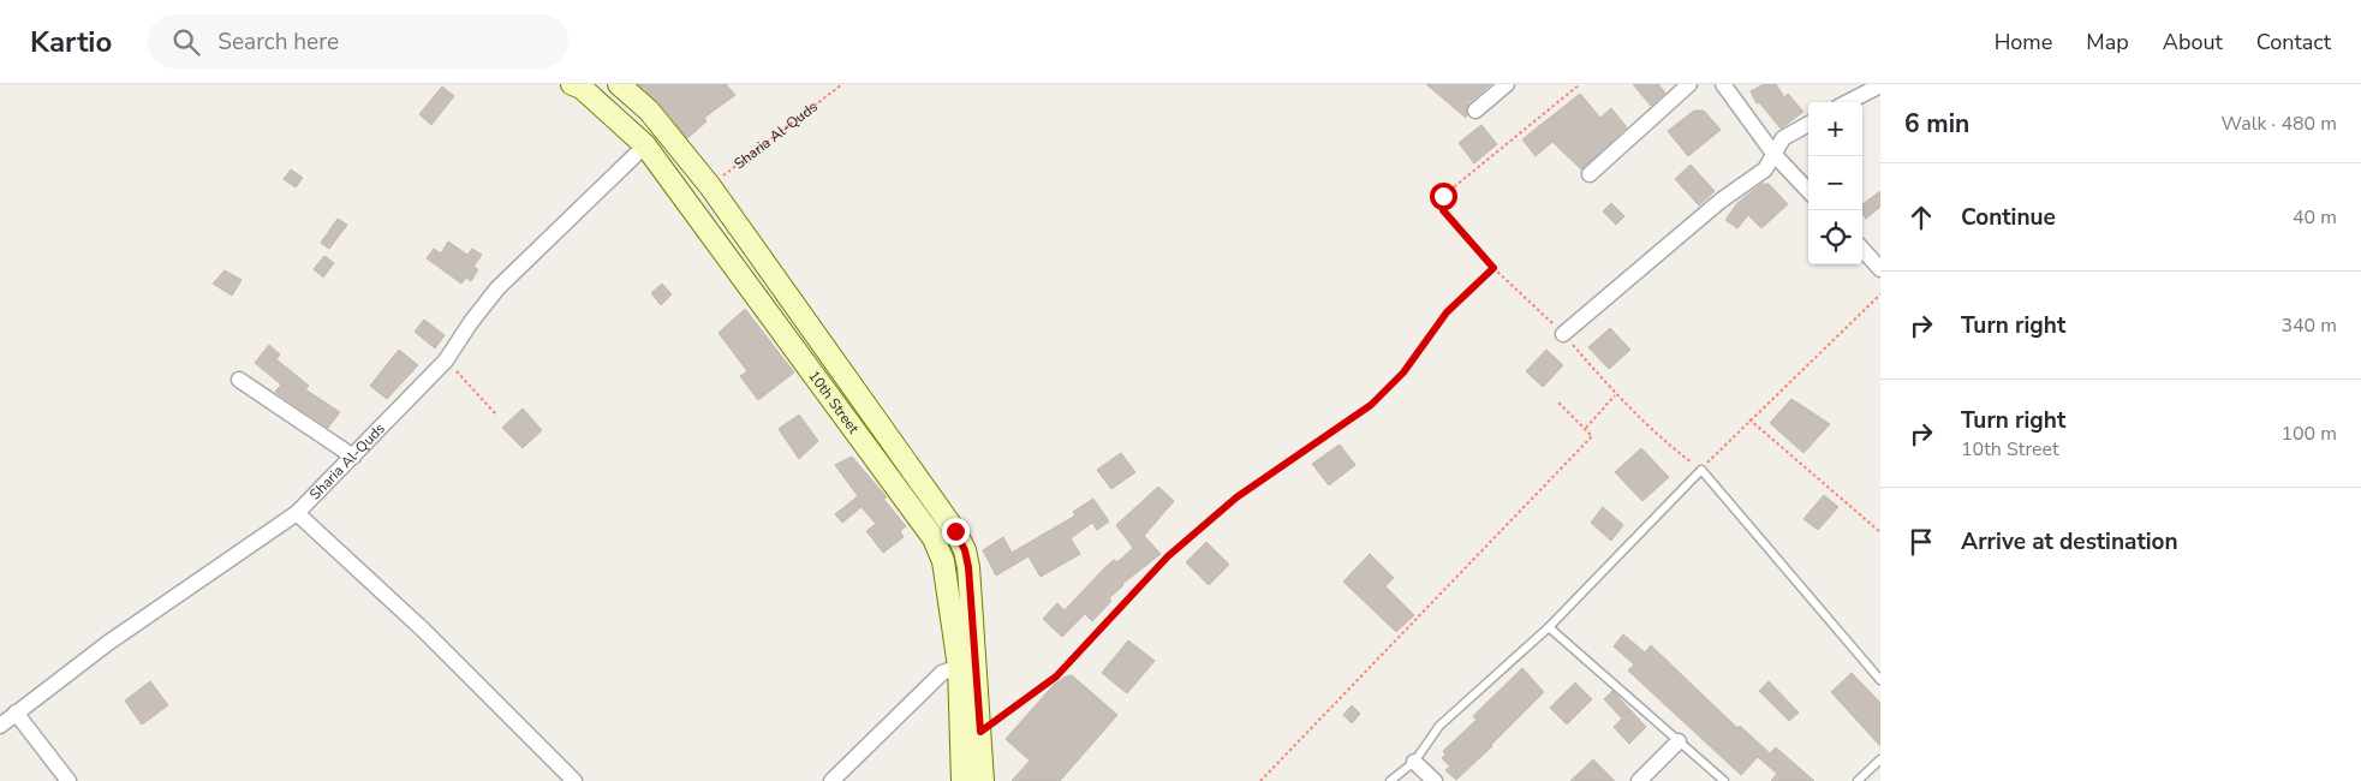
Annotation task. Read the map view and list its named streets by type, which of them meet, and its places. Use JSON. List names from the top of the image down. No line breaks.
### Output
{"streets":{"main road":["10th Street"],"street":["Sharia Al-Quds"]},"crossings":[["Sharia Al-Quds","10th Street"]],"page":{"header":"Kartio","search":"Search here","nav":["Home","Map","About","Contact"],"heading":["6 min","Walk · 480 m"],"map_buttons":["+","−"],"list":[["Continue","40 m"],["Turn right","340 m"],["Turn right","10th Street","100 m"],"Arrive at destination"]}}
